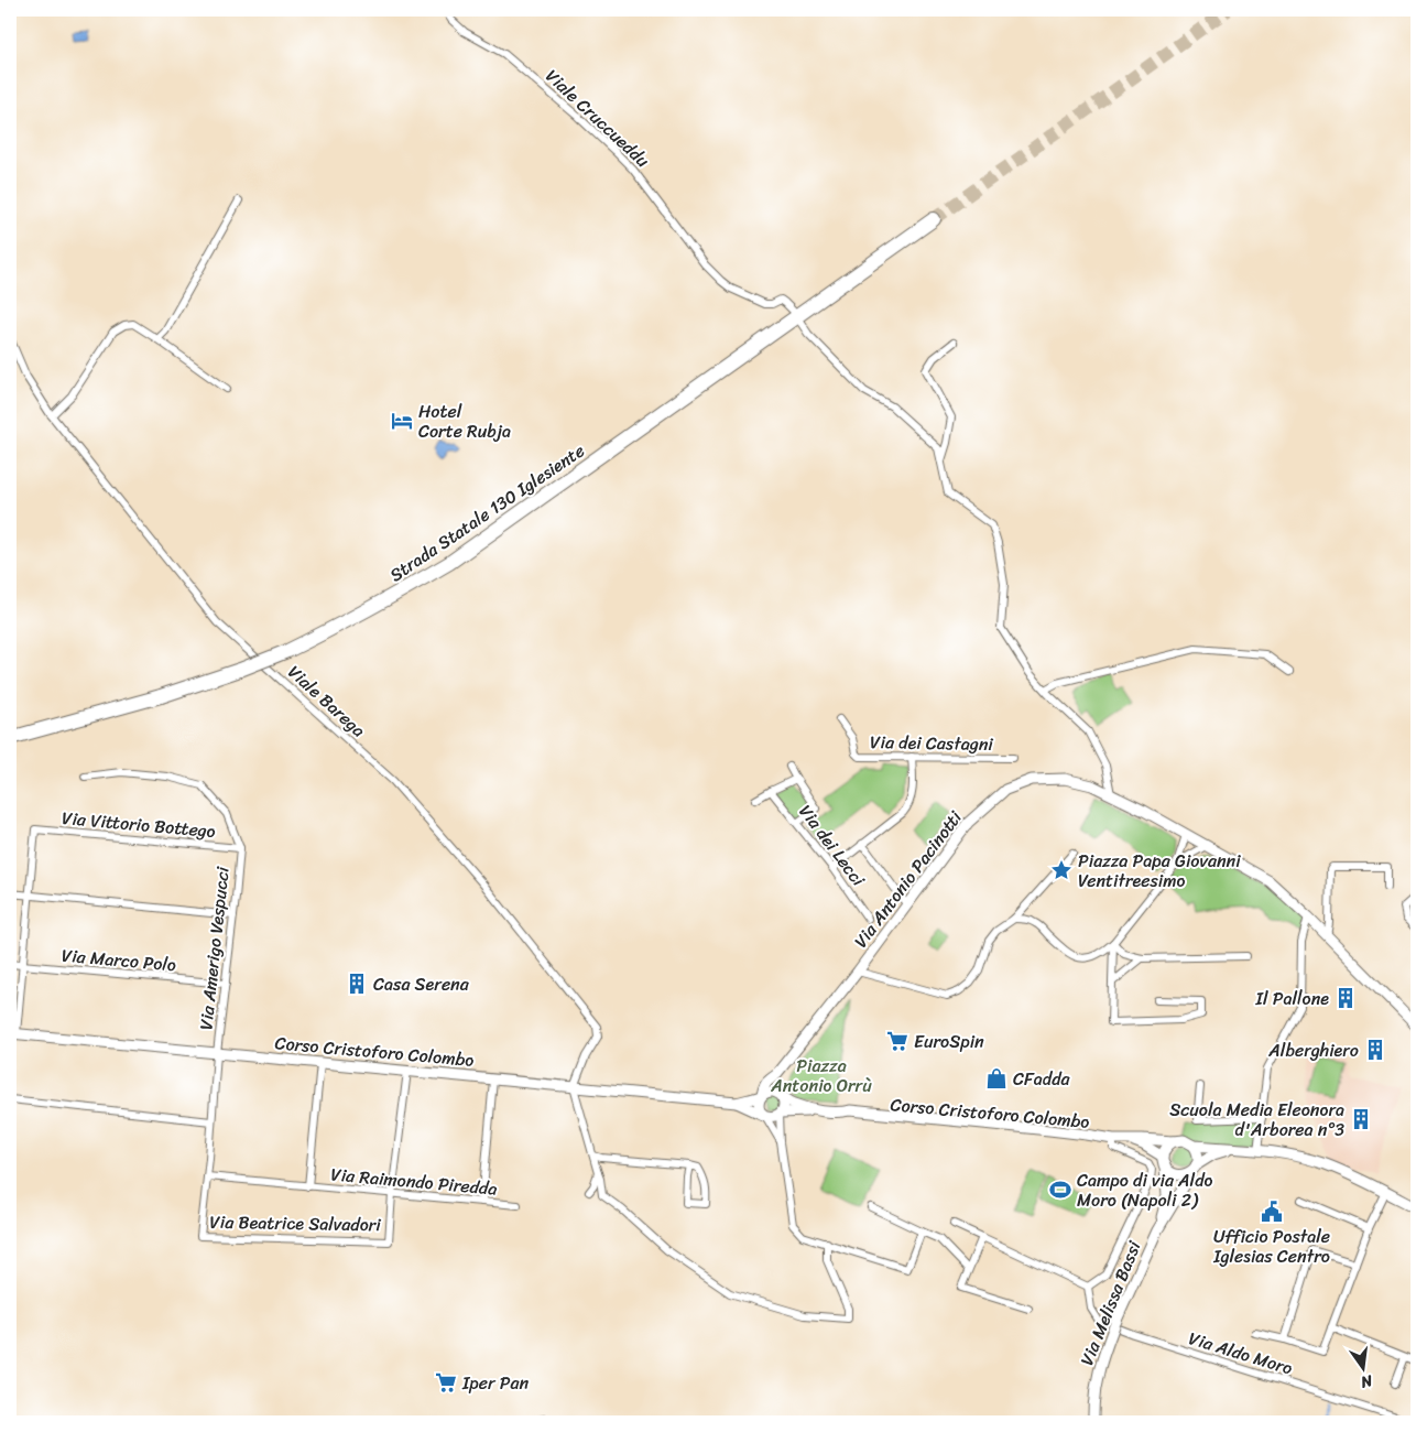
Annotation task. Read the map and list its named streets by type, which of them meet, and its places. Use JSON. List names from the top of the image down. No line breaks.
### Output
{"streets":{"highway":["Strada Statale 130 Iglesiente"],"street":["Viale Cruccueddu","Viale Barega","Via dei Castagni","Via Vittorio Bottego","Via dei Lecci","Via Antonio Pacinotti","Via Amerigo Vespucci","Via Marco Polo","Corso Cristoforo Colombo","Via Raimondo Piredda","Via Beatrice Salvadori","Via Melissa Bassi","Via Aldo Moro"]},"crossings":[["Viale Barega","Corso Cristoforo Colombo"],["Via Vittorio Bottego","Via Amerigo Vespucci"],["Via Antonio Pacinotti","Corso Cristoforo Colombo"],["Via Amerigo Vespucci","Via Marco Polo"],["Via Amerigo Vespucci","Corso Cristoforo Colombo"],["Via Amerigo Vespucci","Via Beatrice Salvadori"],["Corso Cristoforo Colombo","Via Melissa Bassi"],["Via Raimondo Piredda","Via Beatrice Salvadori"]],"parks":["Piazza Antonio Orrù"],"places":{"hotel":["Hotel Corte Rubja"],"place":["Piazza Papa Giovanni Ventitreesimo"],"building":["Casa Serena","Il Pallone","Alberghiero","Scuola Media Eleonora d'Arborea n°3"],"supermarket":["EuroSpin","Iper Pan"],"shop":["CFadda"],"sports":["Campo di via Aldo Moro (Napoli 2)"],"public building":["Ufficio Postale Iglesias Centro"]},"north":"bottom"}
